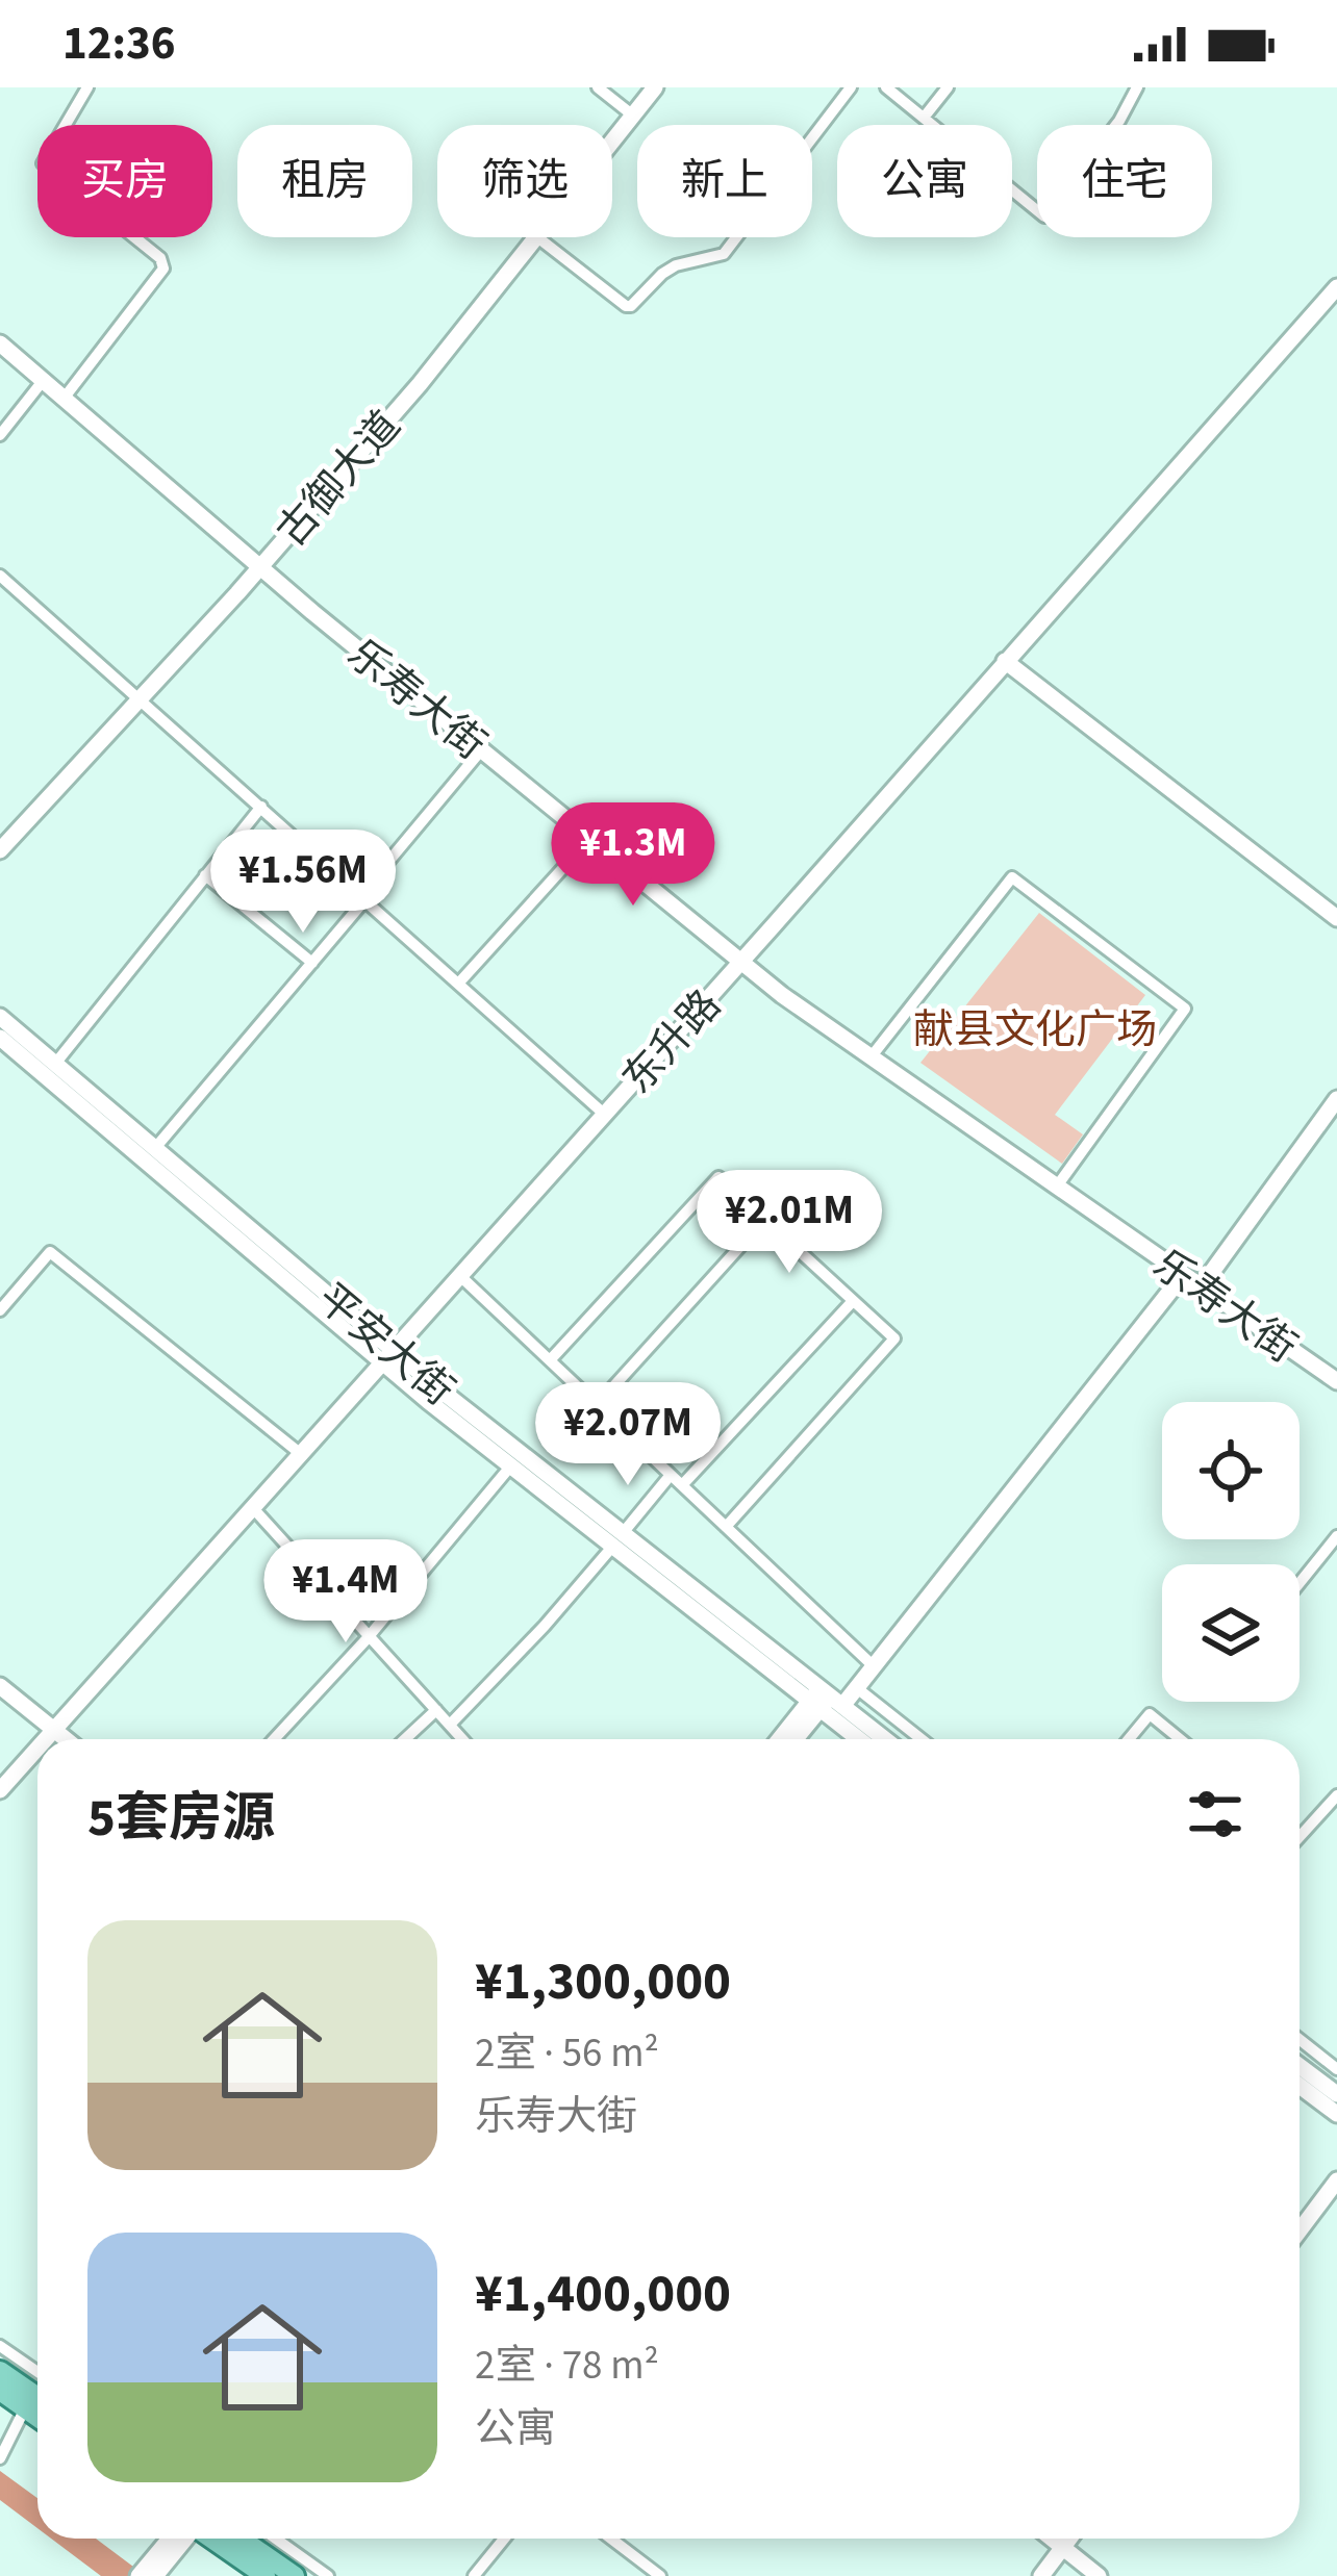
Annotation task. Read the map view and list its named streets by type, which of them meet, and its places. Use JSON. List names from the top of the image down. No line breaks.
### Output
{"streets":{"main road":["古御大道","乐寿大街","东升路","平安大街"]},"crossings":[["古御大道","乐寿大街"],["乐寿大街","东升路"],["东升路","平安大街"]],"parks":["献县文化广场"],"page":{"status":"12:36","chip":["买房","租房","筛选","新上","公寓","住宅"],"price":["¥1.3M","¥1.56M","¥2.01M","¥2.07M","¥1.4M"],"heading":"5套房源","list":[{"name":"¥1,300,000","note":"2室 · 56 m² · 乐寿大街"},{"name":"¥1,400,000","note":"2室 · 78 m² · 公寓"}]}}
